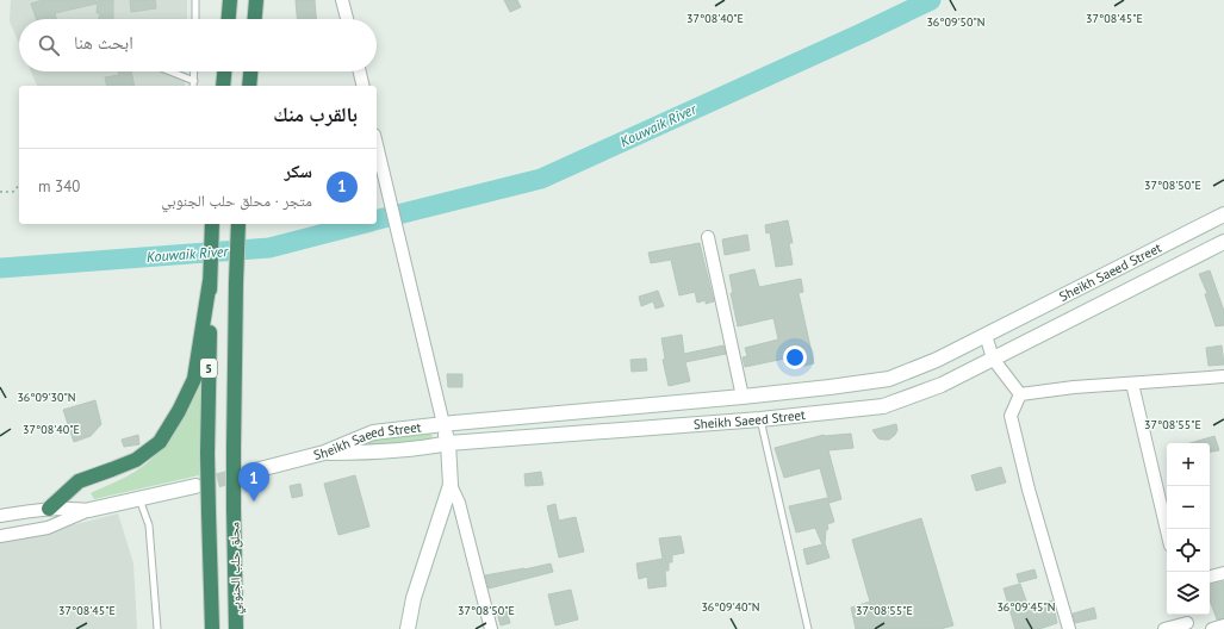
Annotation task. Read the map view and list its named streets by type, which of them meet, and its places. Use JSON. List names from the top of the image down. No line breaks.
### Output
{"streets":{"highway":["5","محلق حلب الجنوبي"],"main road":["Sheikh Saeed Street"]},"crossings":[["5","محلق حلب الجنوبي"]],"water":["Kouwaik River"],"page":{"search":"ابحث هنا","heading":"بالقرب منك","list":[{"mark":"1","name":"سكر","note":"متجر · محلق حلب الجنوبي","value":"340 m"}],"map_buttons":["+","−"],"pins":"1"},"coordinates":["37°08'40\"E","37°08'45\"E","36°09'50\"N","37°08'50\"E","36°09'30\"N","37°08'55\"E","36°09'40\"N","36°09'45\"N"]}
